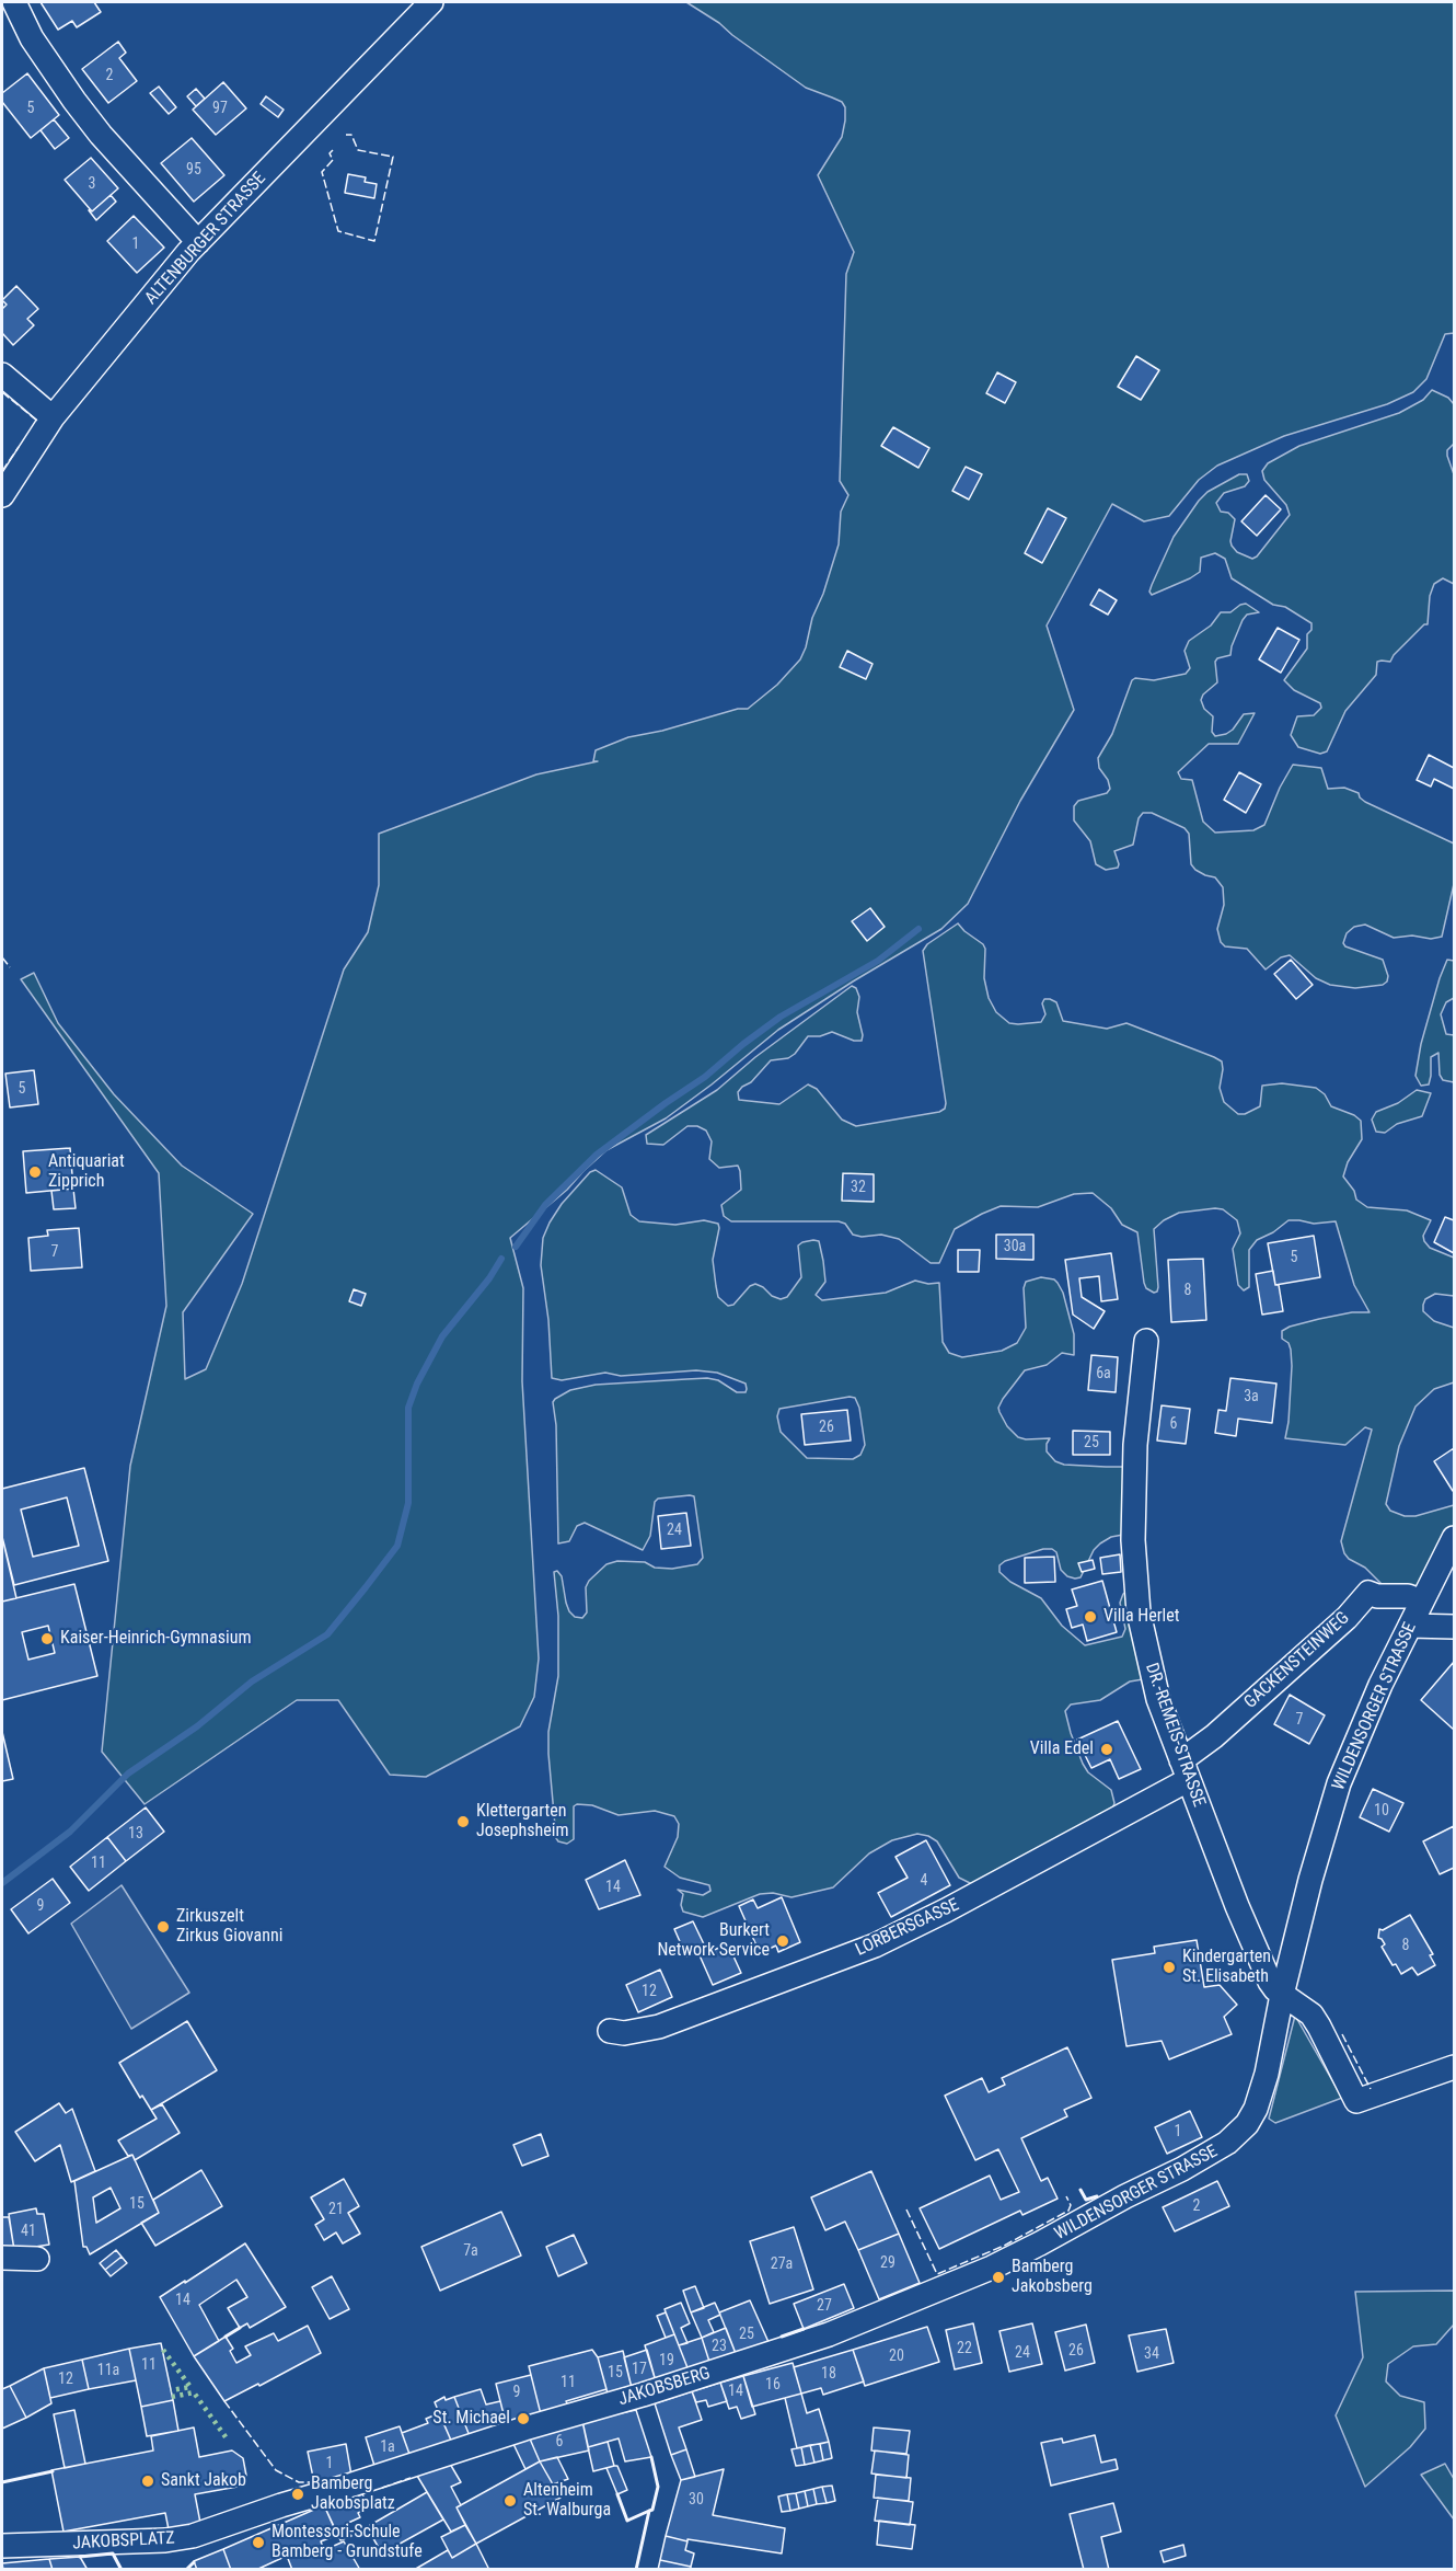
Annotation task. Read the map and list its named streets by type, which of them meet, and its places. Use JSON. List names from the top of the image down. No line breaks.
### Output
{"streets":{"street":["ALTENBURGER STRASSE","GACKENSTEINWEG","WILDENSORGER STRASSE","DR.-REMEIS-STRASSE","LORBERSGASSE","JAKOBSBERG","JAKOBSPLATZ"]},"crossings":[["GACKENSTEINWEG","WILDENSORGER STRASSE"],["GACKENSTEINWEG","DR.-REMEIS-STRASSE"],["GACKENSTEINWEG","LORBERSGASSE"],["WILDENSORGER STRASSE","DR.-REMEIS-STRASSE"],["WILDENSORGER STRASSE","JAKOBSBERG"],["DR.-REMEIS-STRASSE","LORBERSGASSE"],["JAKOBSBERG","JAKOBSPLATZ"]],"places":["Antiquariat Zipprich","Villa Herlet","Kaiser-Heinrich-Gymnasium","Villa Edel","Klettergarten Josephsheim","Zirkuszelt Zirkus Giovanni","Burkert Network Service","Kindergarten St. Elisabeth","Bamberg Jakobsberg","St. Michael","Sankt Jakob","Bamberg Jakobsplatz","Altenheim St. Walburga","Montessori-Schule Bamberg - Grundstufe"],"house_numbers":["2","5","97","95","3","1","5","32","30a","7","5","8","6a","3a","6","26","25","24","7","10","13","11","4","14","9","8","12","1","15","2","21","41","7a","29","27a","14","27","25","23","22","26","24","34","20","19","11","17","11a","15","18","12","11","16","14","9","6","1a","1","30"]}
